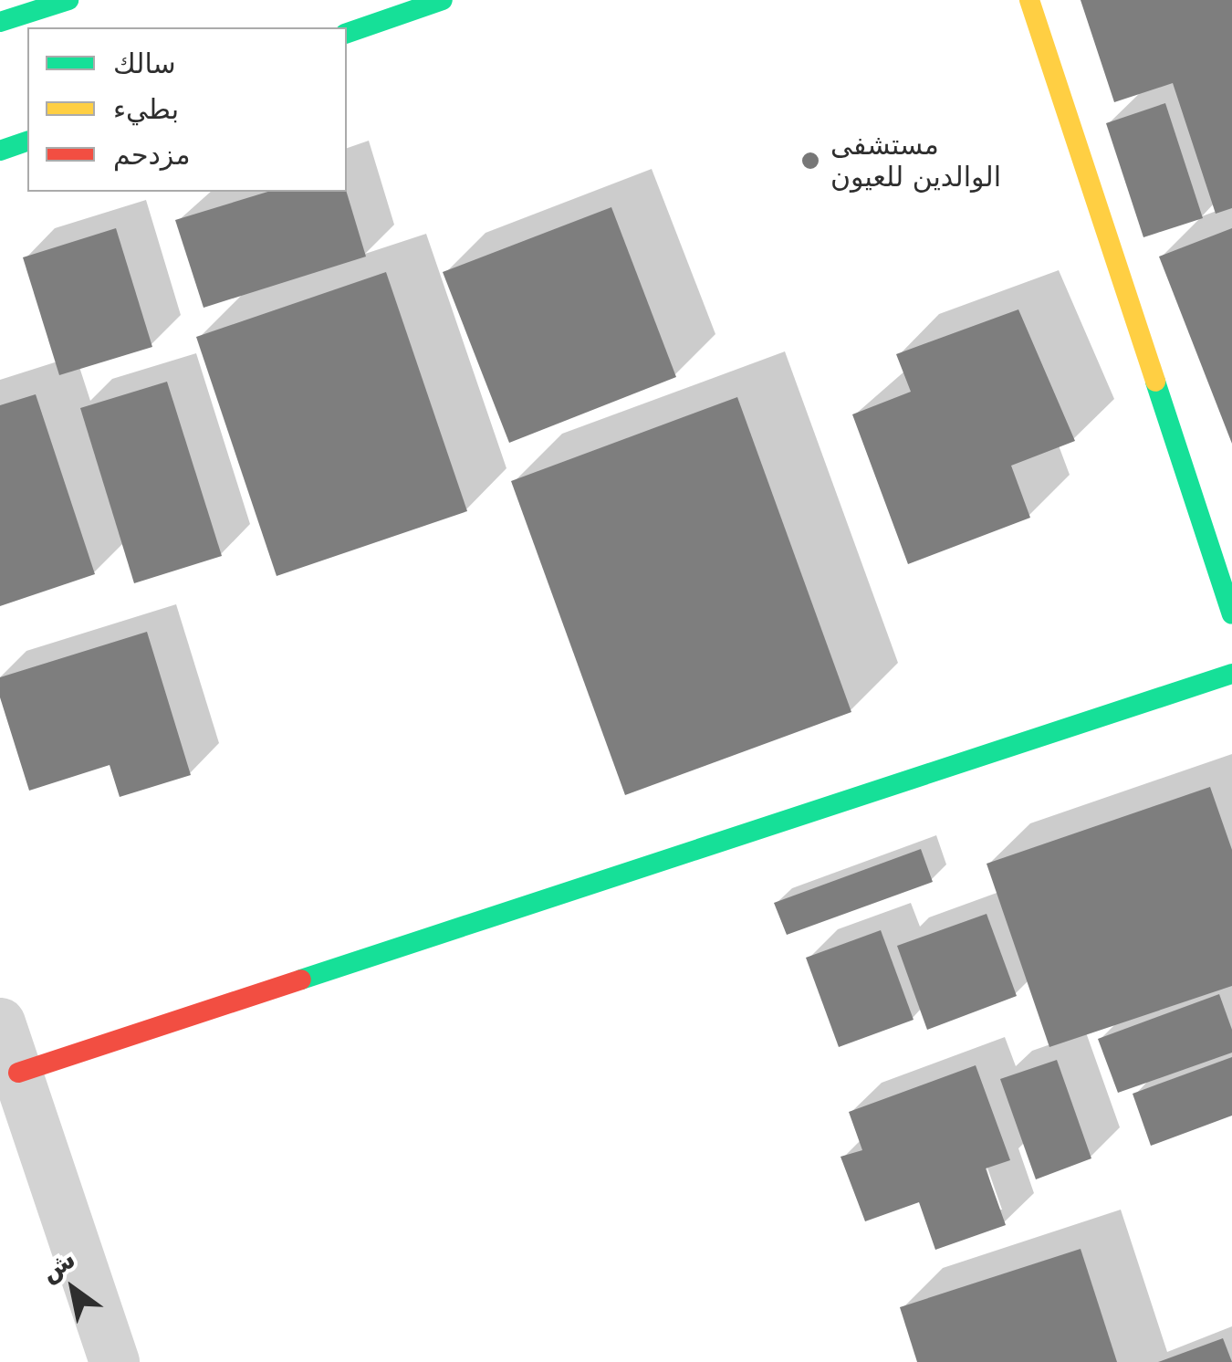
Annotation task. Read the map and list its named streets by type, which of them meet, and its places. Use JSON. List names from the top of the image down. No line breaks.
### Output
{"places":["مستشفى الوالدين للعيون"],"legend":["سالك","بطيء","مزدحم"],"north":"top left"}
